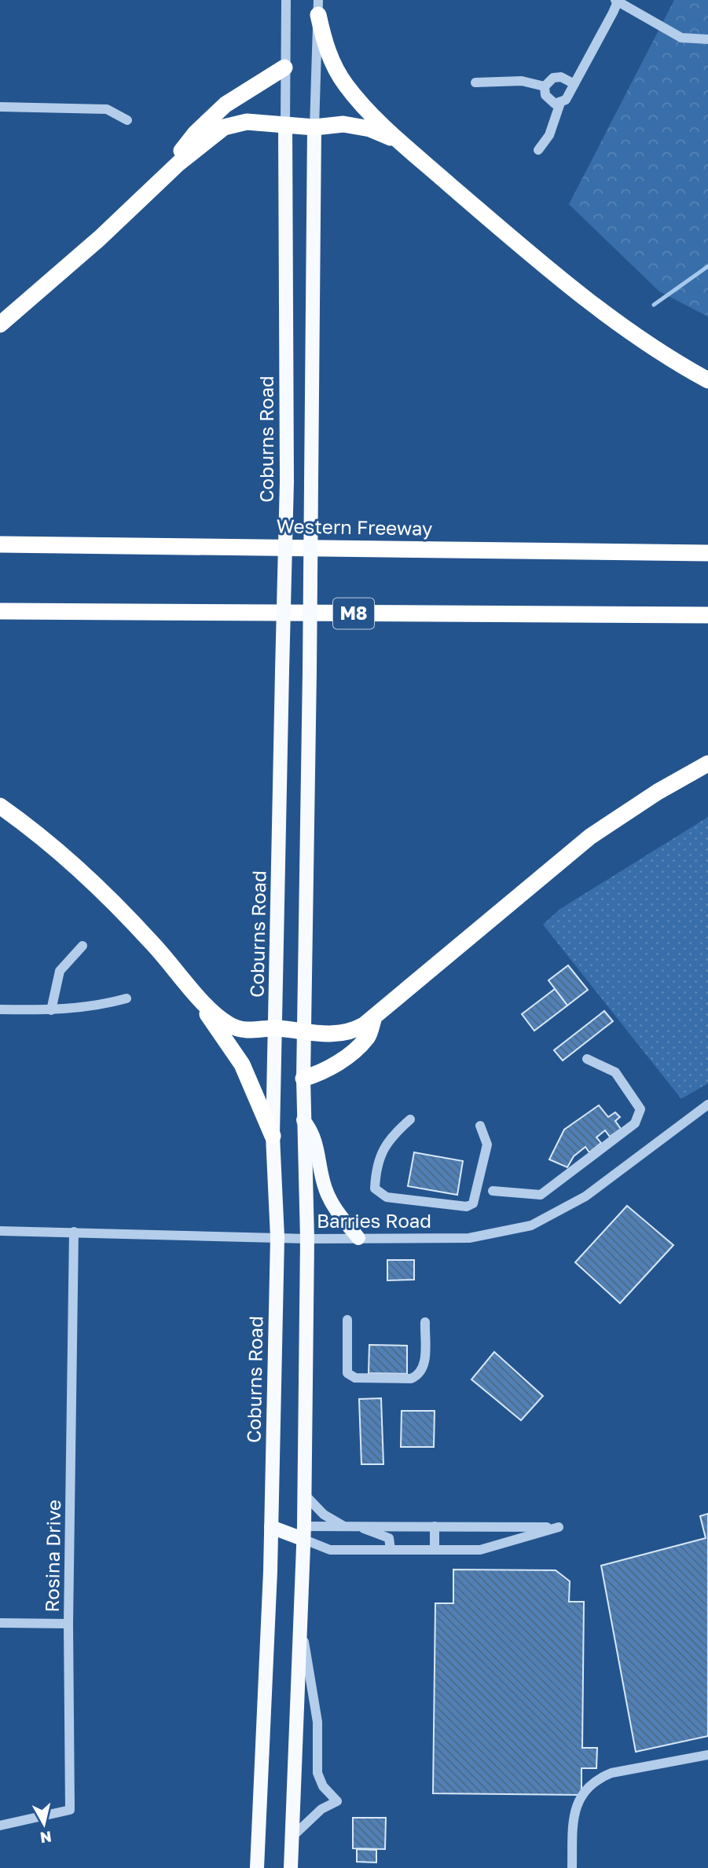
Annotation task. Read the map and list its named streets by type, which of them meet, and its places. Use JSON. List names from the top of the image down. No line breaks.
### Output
{"streets":{"highway":["Western Freeway","M8"],"main road":["Coburns Road"],"street":["Barries Road","Rosina Drive"]},"crossings":[["Coburns Road","Barries Road"],["Barries Road","Rosina Drive"]],"north":"bottom"}
